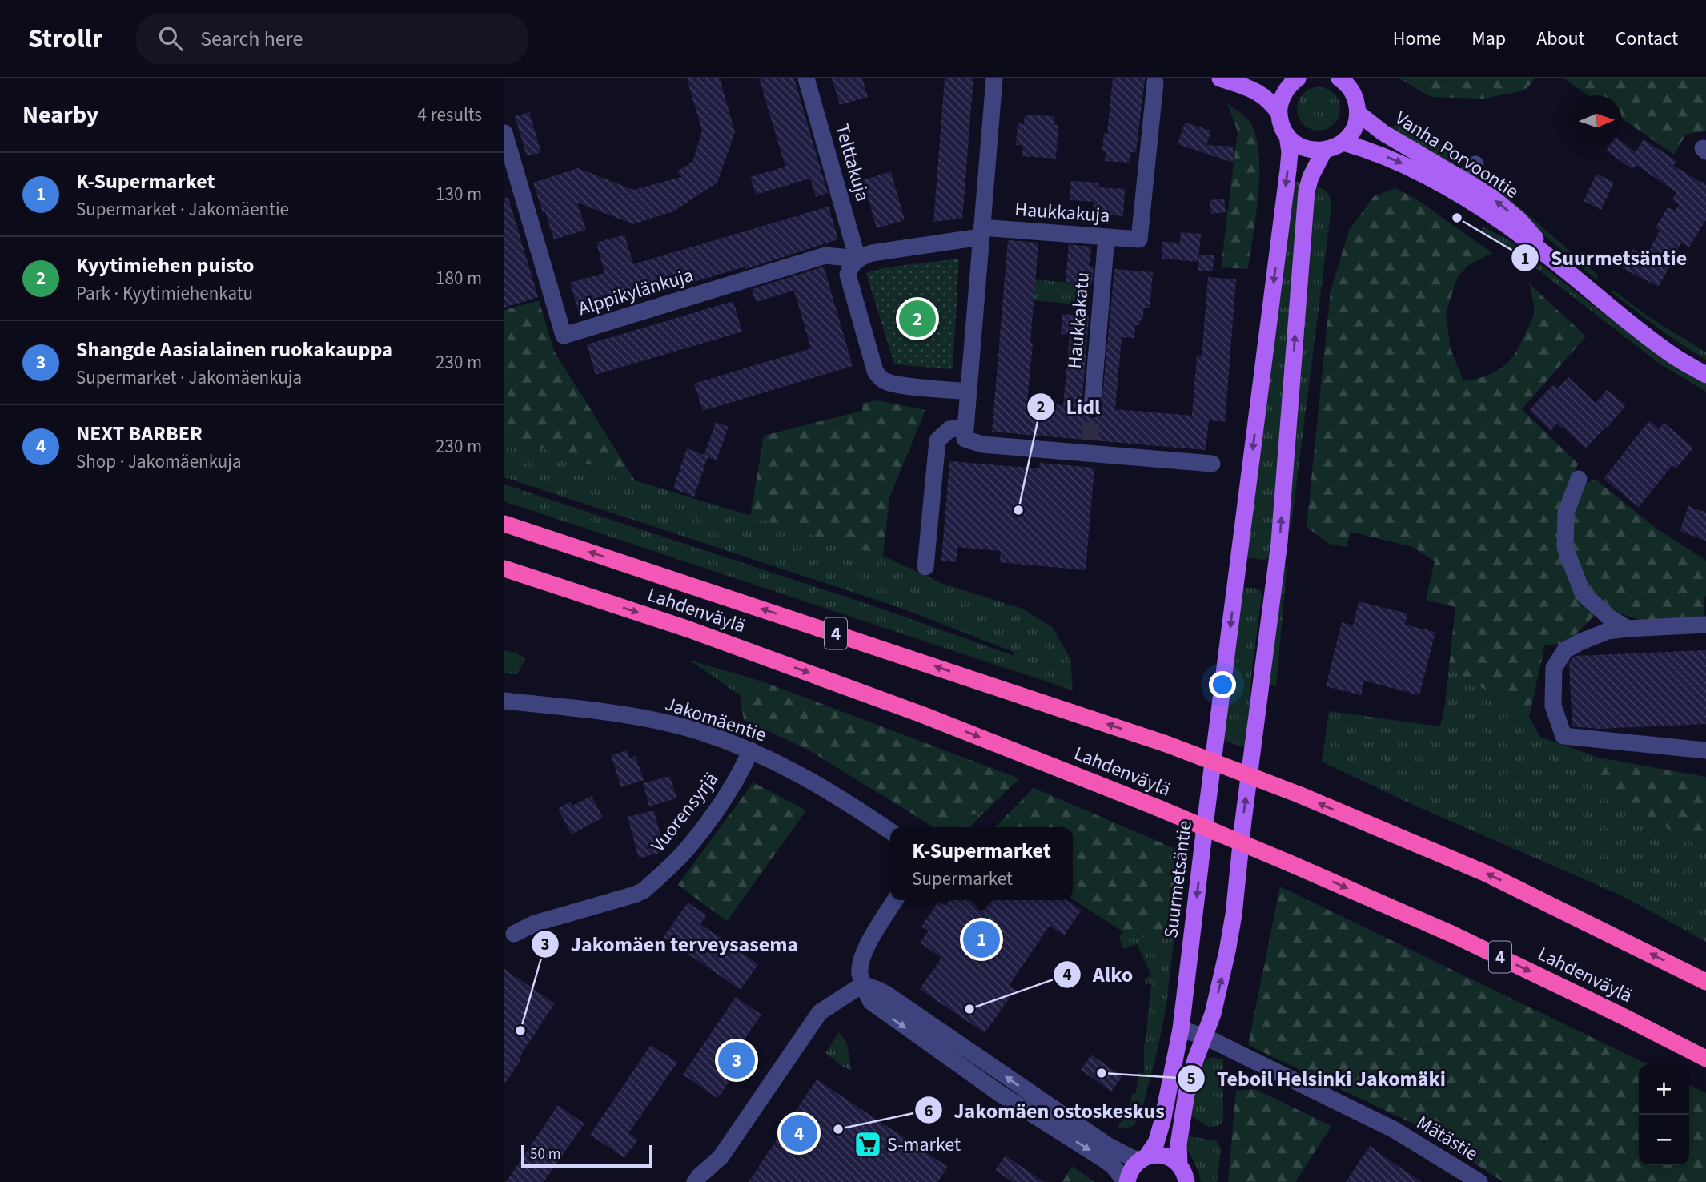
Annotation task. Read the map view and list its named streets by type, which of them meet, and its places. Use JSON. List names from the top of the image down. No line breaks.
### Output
{"streets":{"highway":["Lahdenväylä","4"],"main road":["Vanha Porvoontie","Suurmetsäntie"],"street":["Telttakuja","Haukkakuja","Alppikylänkuja","Haukkakatu","Jakomäentie","Vuorensyrjä","Mätästie"]},"crossings":[["Telttakuja","Haukkakuja"],["Telttakuja","Alppikylänkuja"],["Haukkakuja","Alppikylänkuja"],["Haukkakuja","Haukkakatu"],["Jakomäentie","Vuorensyrjä"],["Suurmetsäntie","Mätästie"]],"places":{"other":["Suurmetsäntie","Lidl","Alko","Jakomäen terveysasema","Teboil Helsinki Jakomäki","Jakomäen ostoskeskus"],"supermarket":["S-market"]},"scale_bar":"50 m","north":"right","page":{"header":"Strollr","search":"Search here","nav":["Home","Map","About","Contact"],"heading":["Nearby","4 results"],"list":[{"mark":"1","name":"K-Supermarket","note":"Supermarket · Jakomäentie","value":"130 m"},{"mark":"2","name":"Kyytimiehen puisto","note":"Park · Kyytimiehenkatu","value":"180 m"},{"mark":"3","name":"Shangde Aasialainen ruokakauppa","note":"Supermarket · Jakomäenkuja","value":"230 m"},{"mark":"4","name":"NEXT BARBER","note":"Shop · Jakomäenkuja","value":"230 m"}],"pins":["2","1","3","4"],"popup":["K-Supermarket","Supermarket"],"map_buttons":["+","−"],"scale":"50 m"}}
